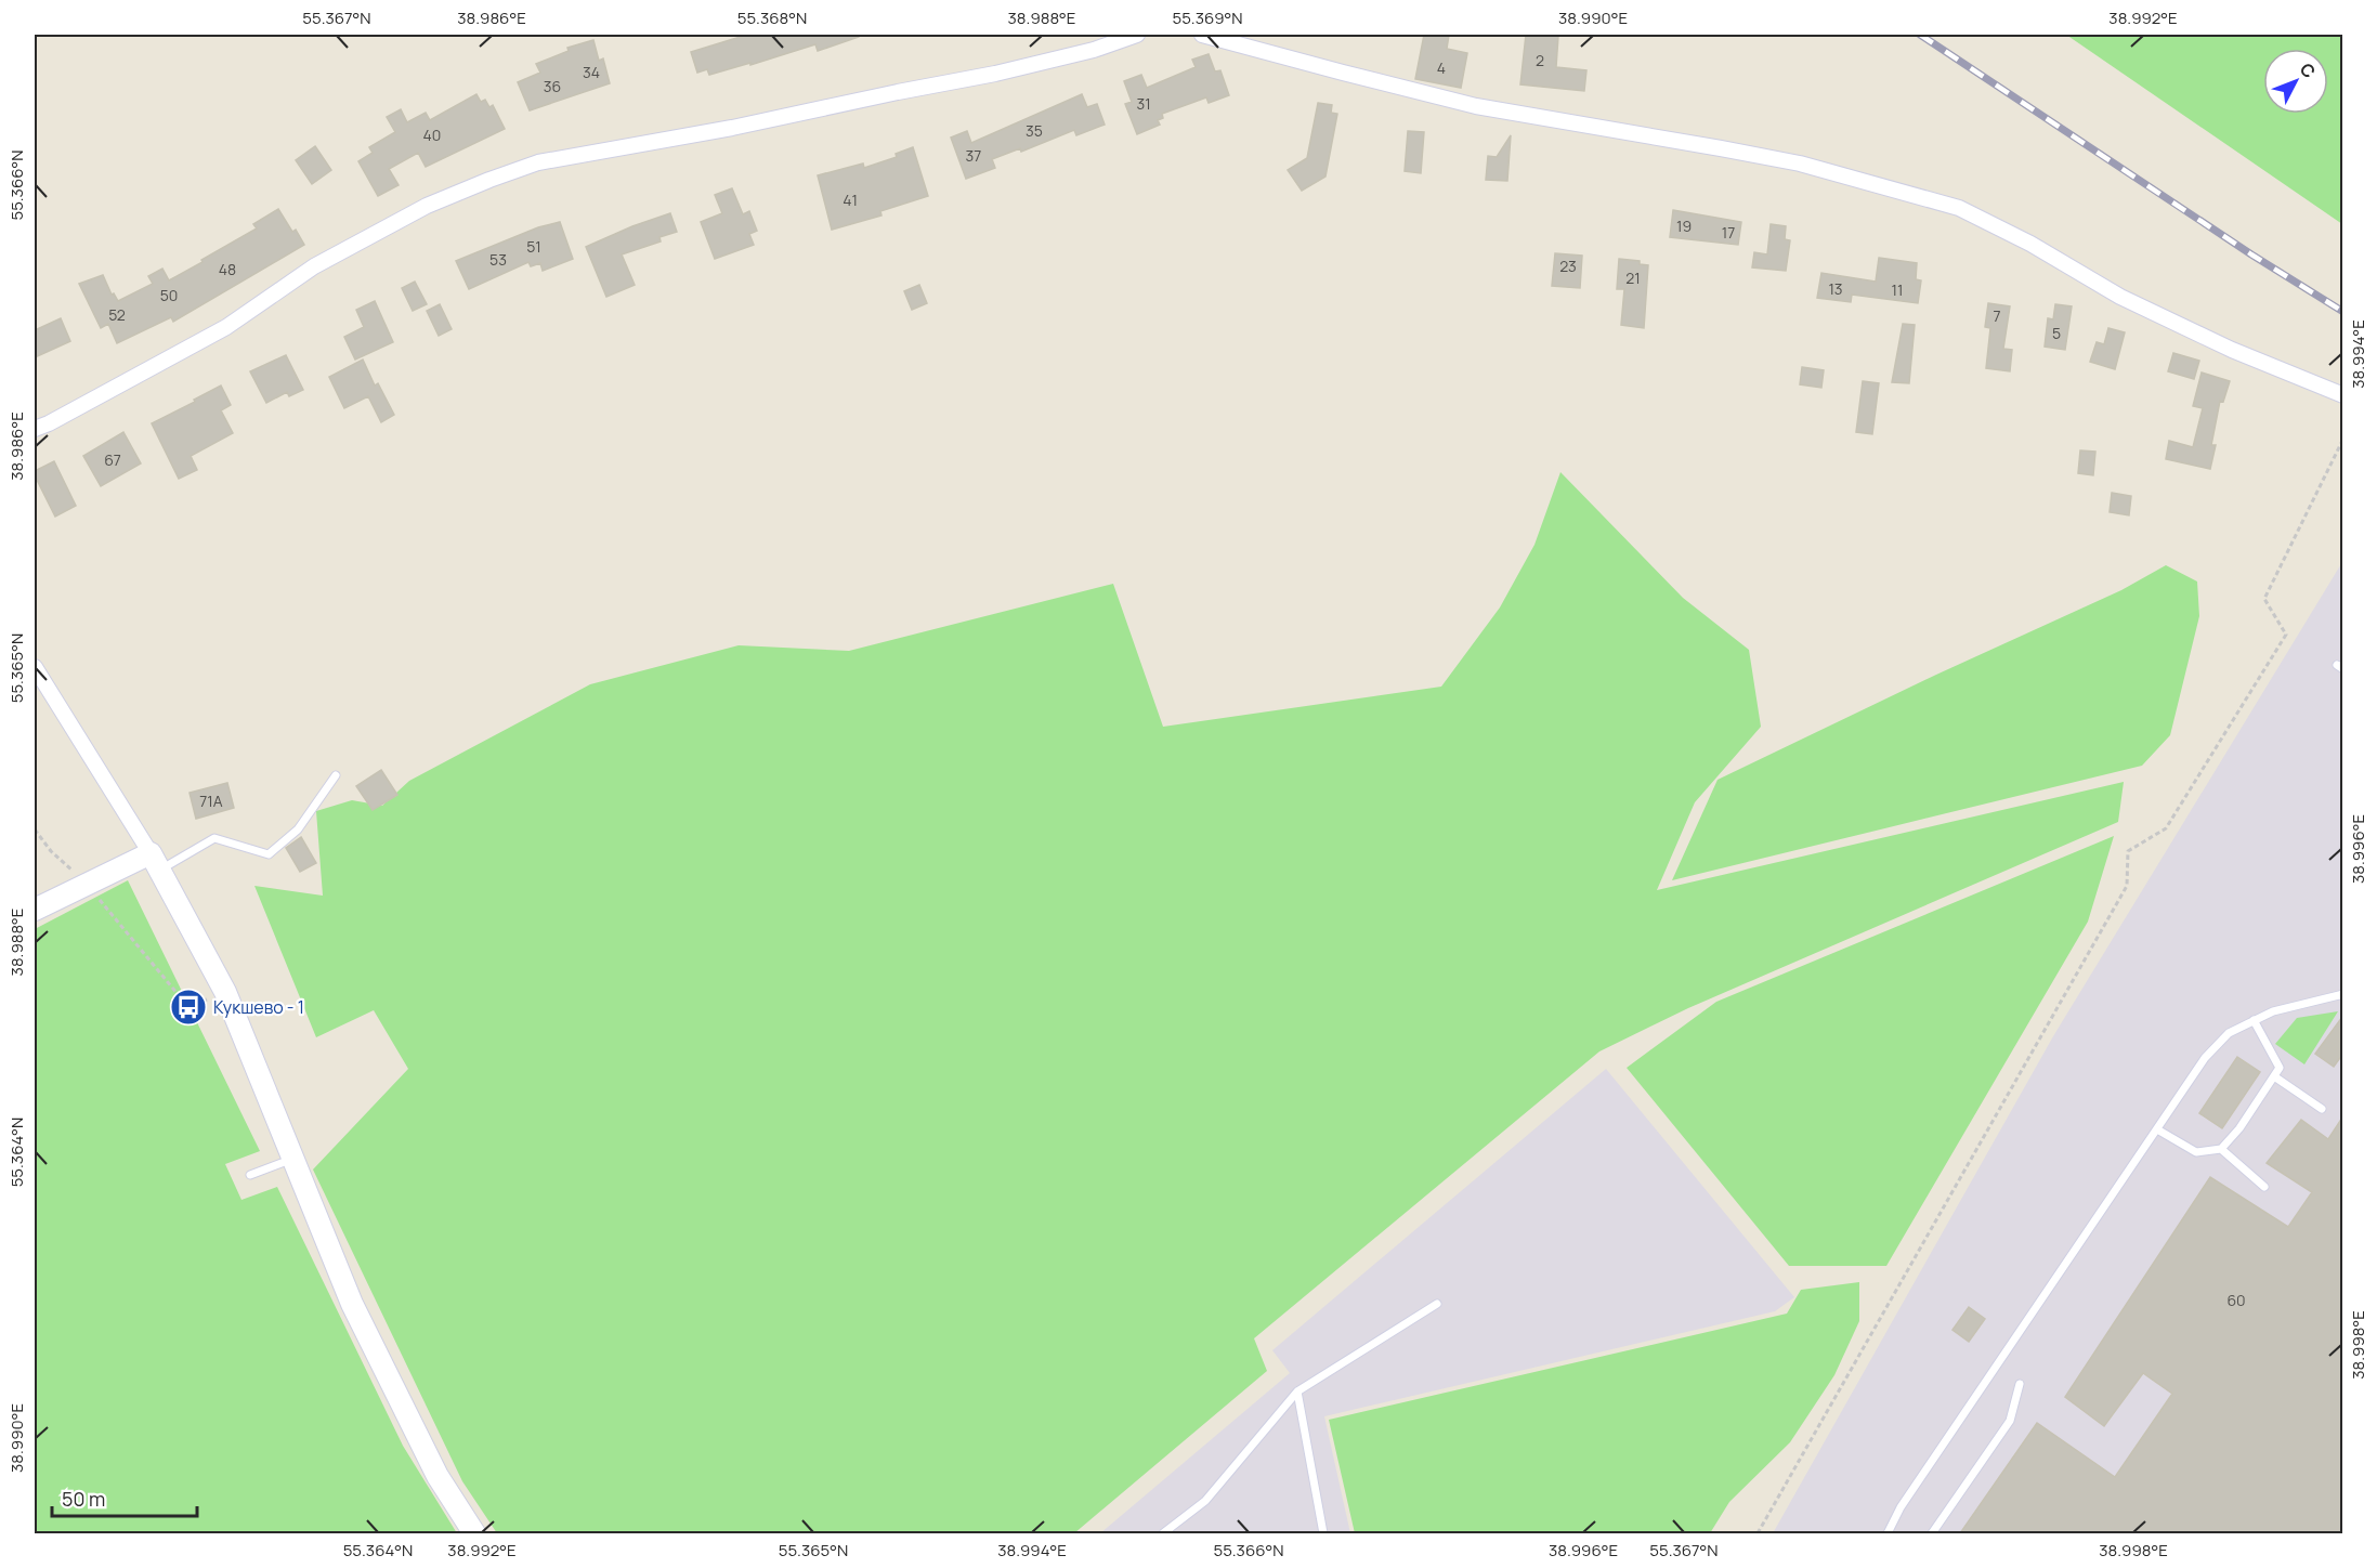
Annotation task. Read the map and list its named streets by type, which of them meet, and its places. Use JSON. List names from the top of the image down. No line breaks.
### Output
{"places":{"bus stop":["Кукшево - 1"]},"house_numbers":["2","4","34","36","31","35","40","37","41","19","17","51","53","23","48","21","13","11","50","52","7","5","67","71А","60"],"scale_bar":"50 m","north":"top right","coordinates":["55.367°N","38.986°E","55.368°N","38.988°E","55.369°N","38.990°E","38.992°E","55.366°N","38.994°E","55.365°N","38.996°E","55.364°N","38.998°E"]}
